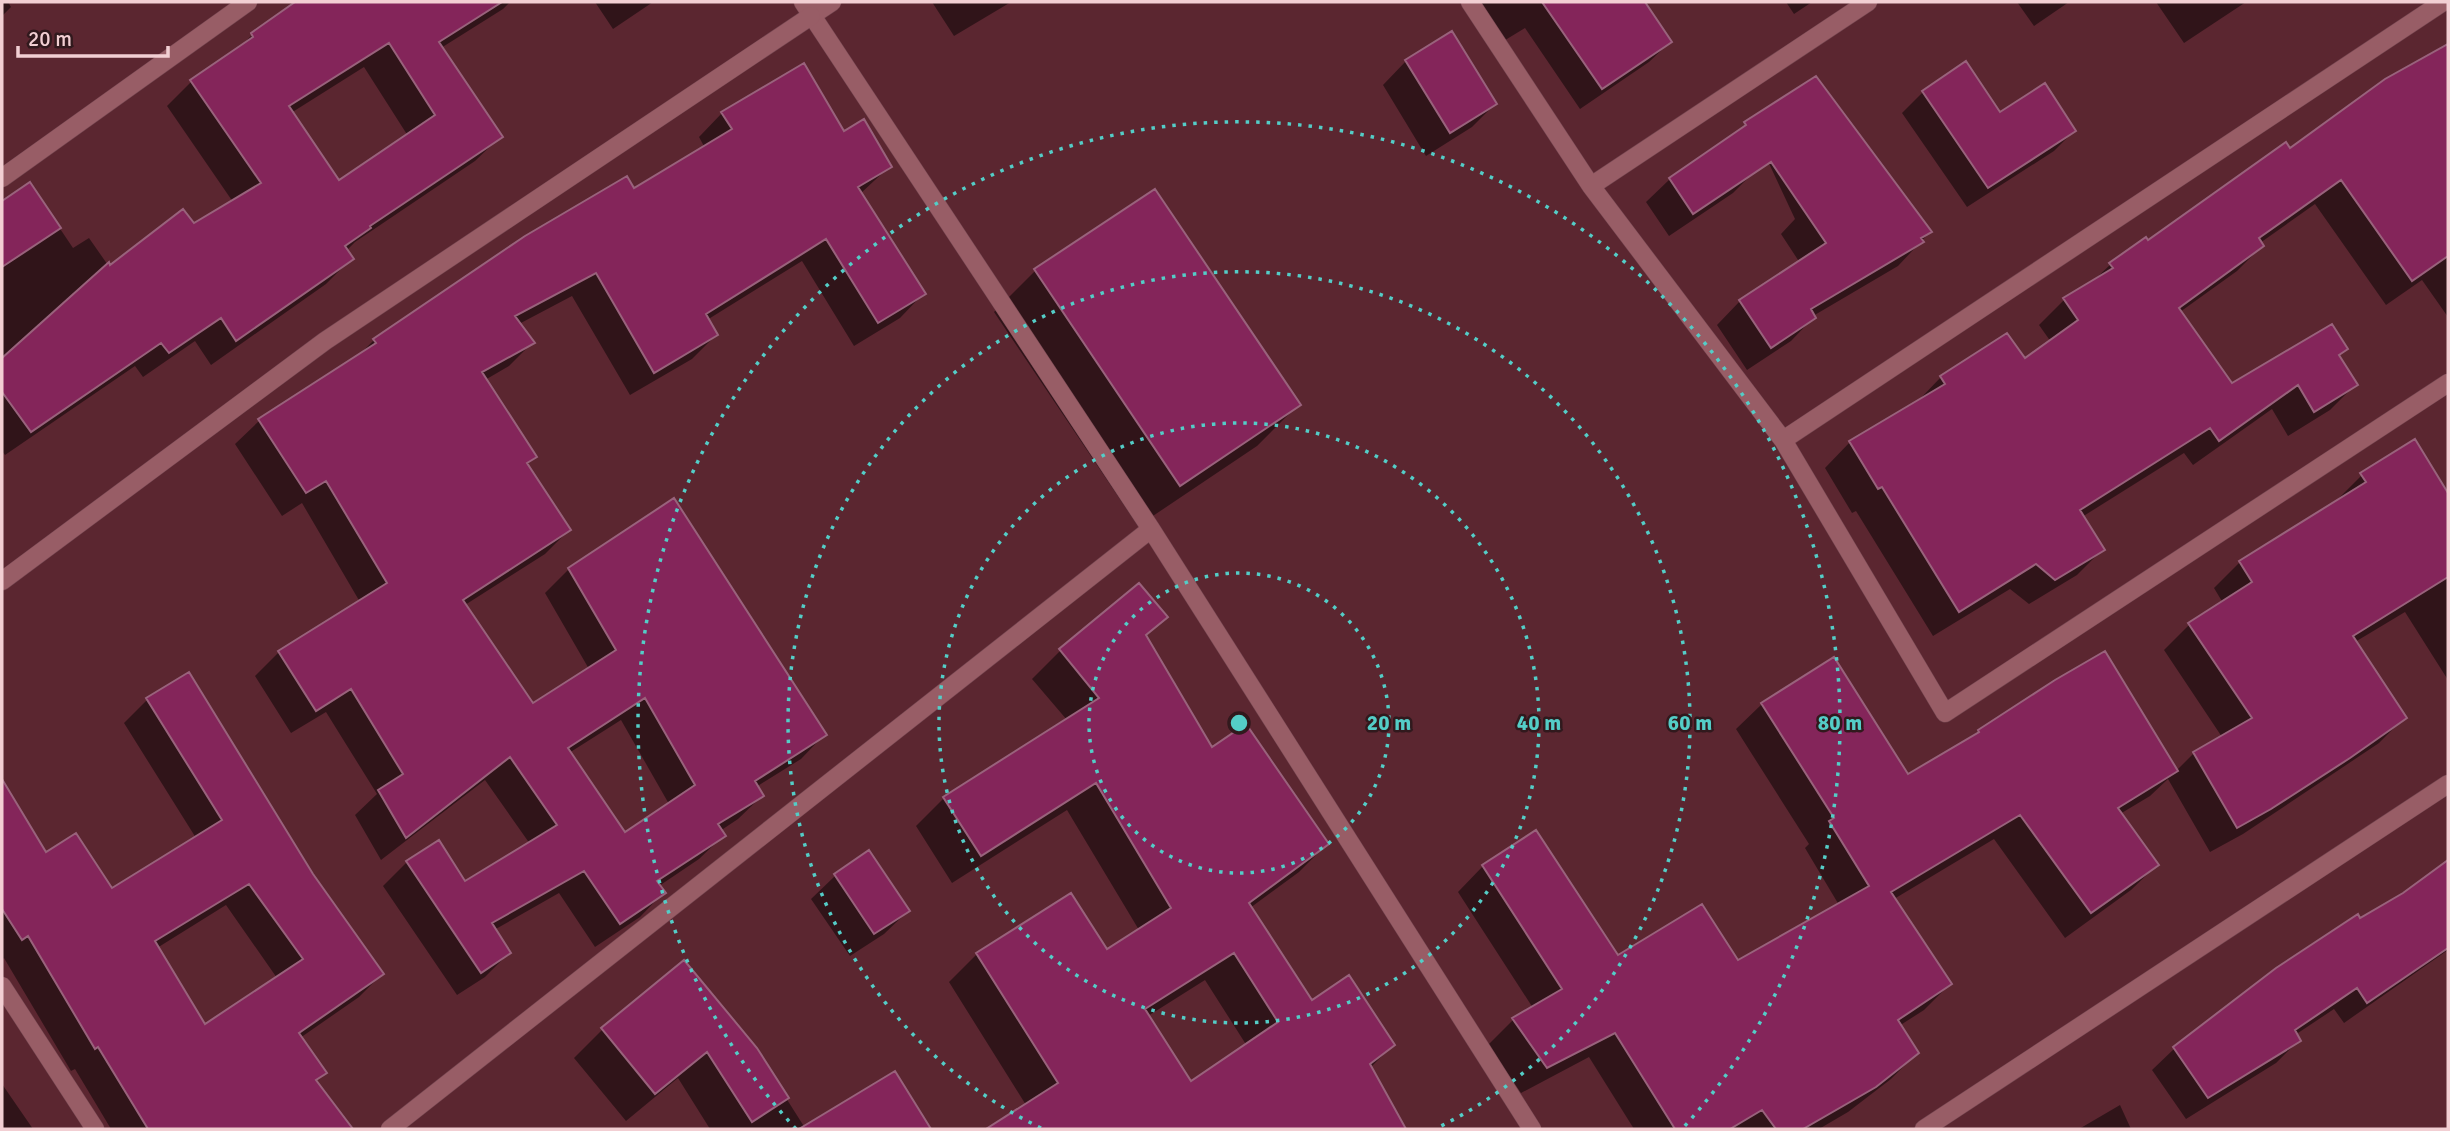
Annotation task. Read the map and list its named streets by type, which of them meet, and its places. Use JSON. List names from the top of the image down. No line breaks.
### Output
{"scale_bar":"20 m","rings":["20 m","40 m","60 m","80 m"]}
